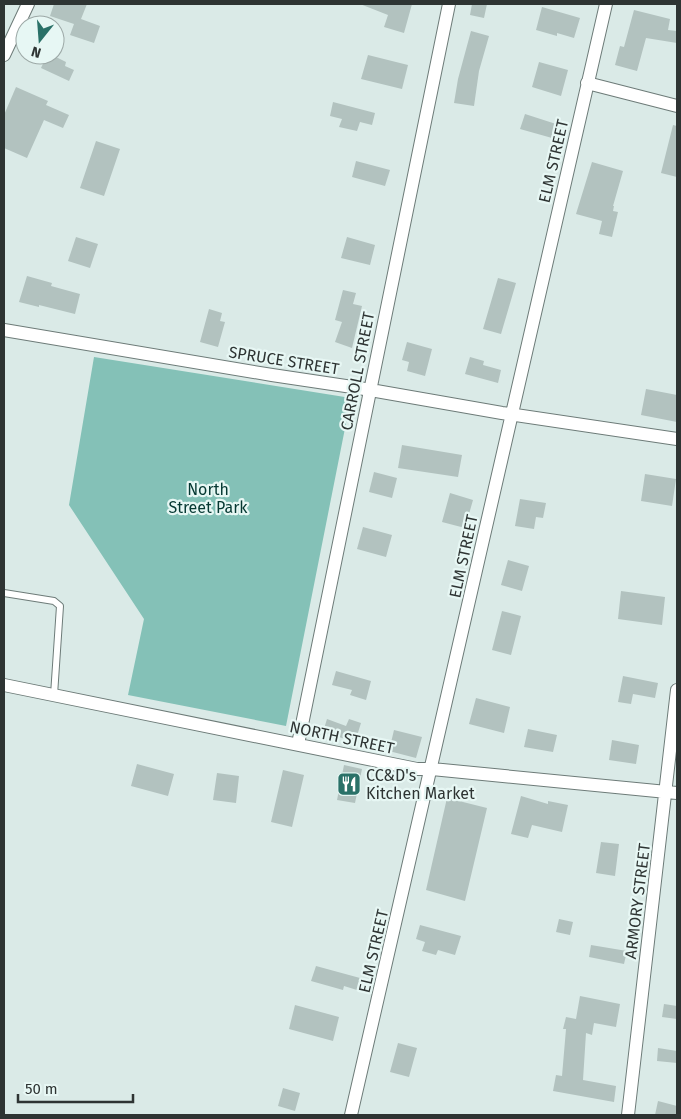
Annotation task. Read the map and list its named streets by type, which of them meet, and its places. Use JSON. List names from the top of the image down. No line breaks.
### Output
{"streets":{"street":["ELM STREET","SPRUCE STREET","CARROLL STREET","NORTH STREET","ARMORY STREET"]},"crossings":[["ELM STREET","SPRUCE STREET"],["ELM STREET","NORTH STREET"],["SPRUCE STREET","CARROLL STREET"],["CARROLL STREET","NORTH STREET"],["NORTH STREET","ARMORY STREET"]],"parks":["North Street Park"],"places":{"restaurant":["CC&D's Kitchen Market"]},"scale_bar":"50 m","north":"bottom"}
